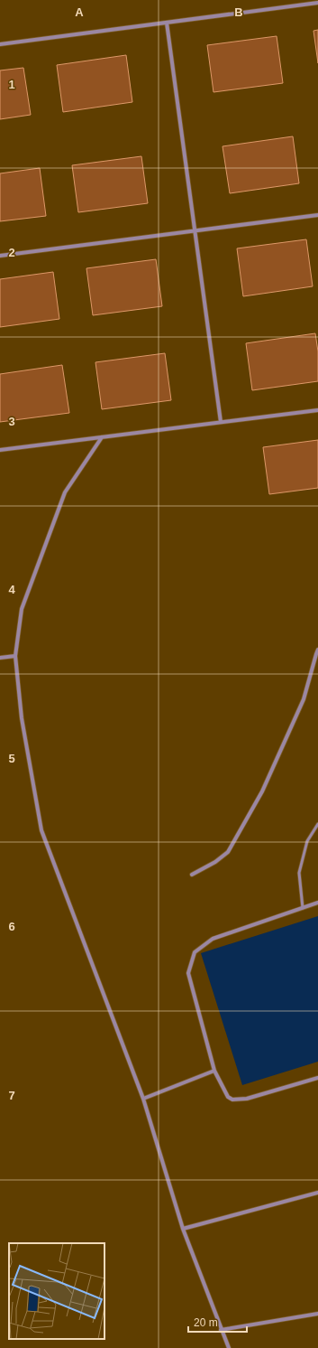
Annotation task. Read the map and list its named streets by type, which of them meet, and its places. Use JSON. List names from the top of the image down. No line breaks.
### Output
{"scale_bar":"20 m","grid":{"columns":["A","B"],"rows":["1","2","3","4","5","6","7"]}}
